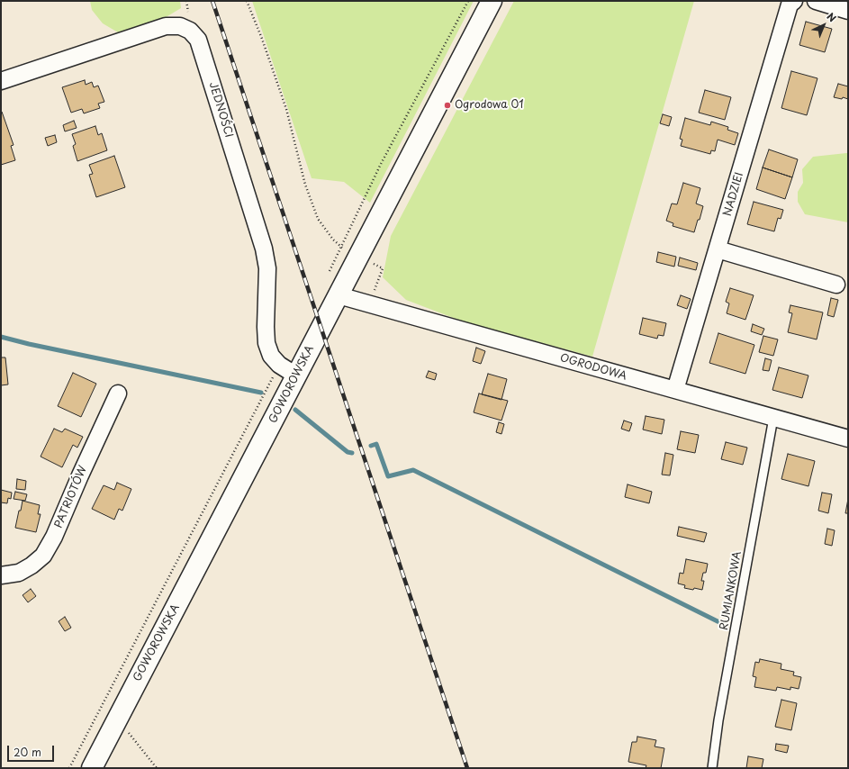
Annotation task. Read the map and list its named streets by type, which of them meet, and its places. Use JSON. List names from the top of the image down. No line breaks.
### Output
{"streets":{"main road":["GOWOROWSKA"],"street":["JEDNOŚCI","NADZIEI","OGRODOWA","PATRIOTÓW"],"lane":["RUMIANKOWA"]},"crossings":[["JEDNOŚCI","GOWOROWSKA"],["NADZIEI","OGRODOWA"],["OGRODOWA","GOWOROWSKA"],["OGRODOWA","RUMIANKOWA"]],"places":["Ogrodowa 01"],"scale_bar":"20 m","north":"top right"}
